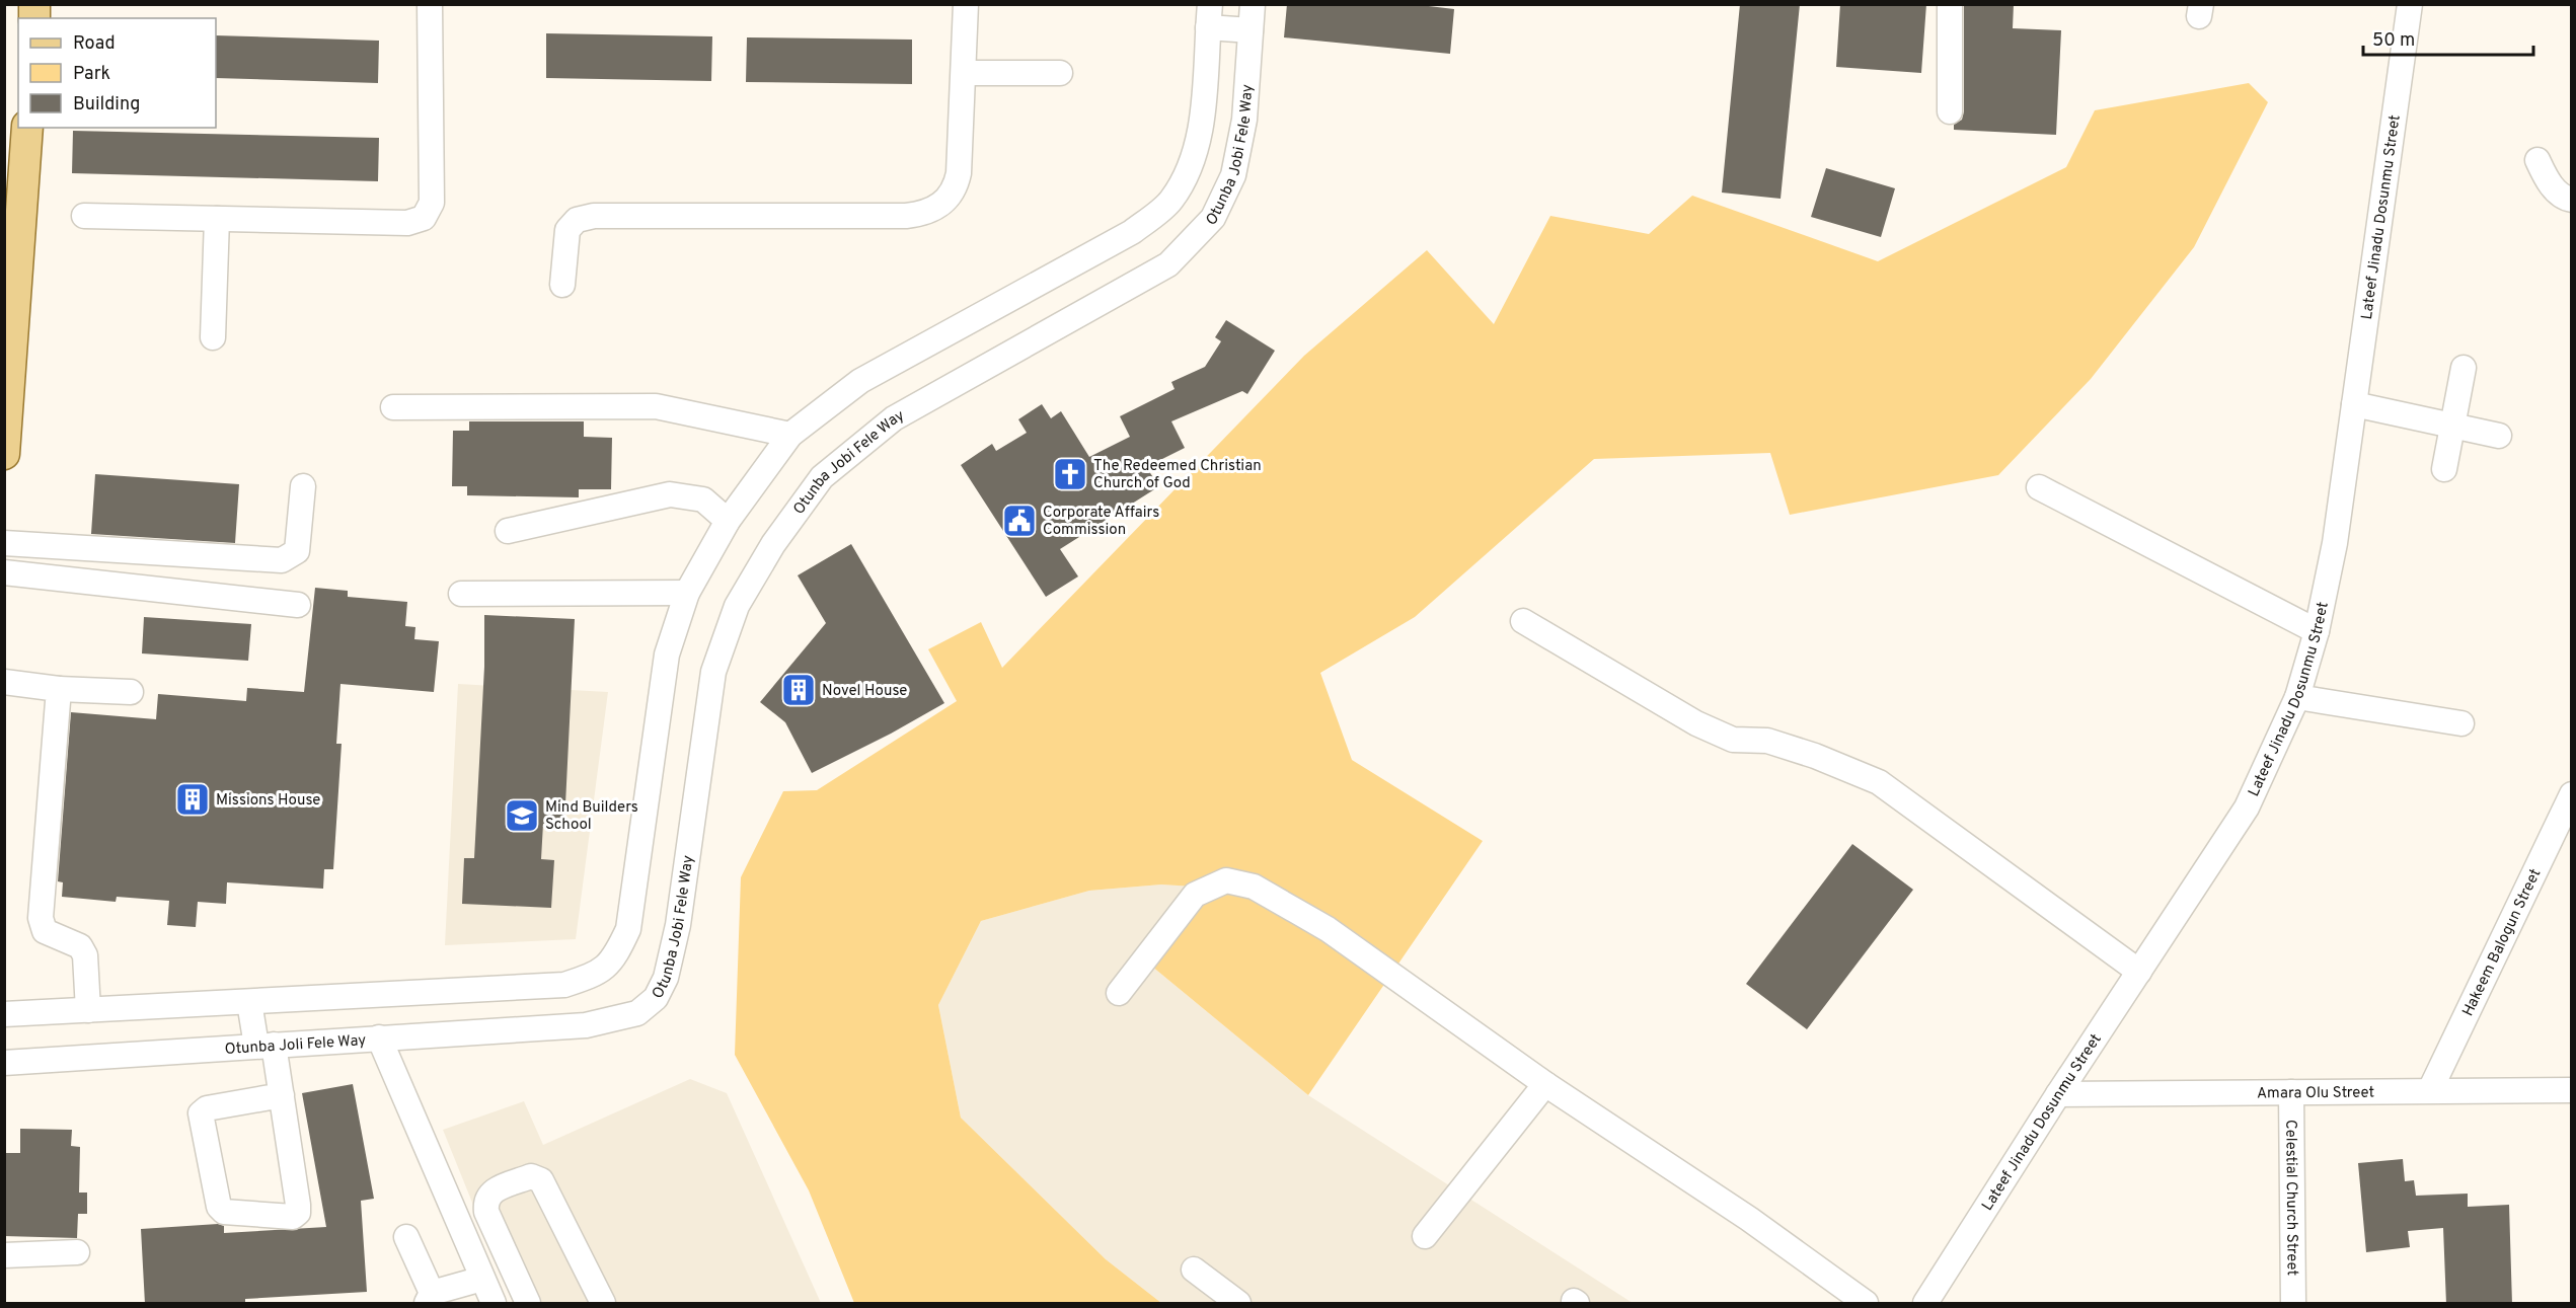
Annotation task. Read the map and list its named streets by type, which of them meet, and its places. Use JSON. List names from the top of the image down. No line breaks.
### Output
{"streets":{"street":["Otunba Jobi Fele Way","Lateef Jinadu Dosunmu Street","Hakeem Balogun Street","Otunba Joli Fele Way","Amara Olu Street","Celestial Church Street"]},"crossings":[["Otunba Jobi Fele Way","Otunba Joli Fele Way"],["Lateef Jinadu Dosunmu Street","Amara Olu Street"],["Hakeem Balogun Street","Amara Olu Street"],["Amara Olu Street","Celestial Church Street"]],"places":{"church":["The Redeemed Christian Church of God"],"public building":["Corporate Affairs Commission"],"building":["Novel House","Missions House"],"school or university":["Mind Builders School"]},"legend":["Road","Park","Building"],"scale_bar":"50 m"}
